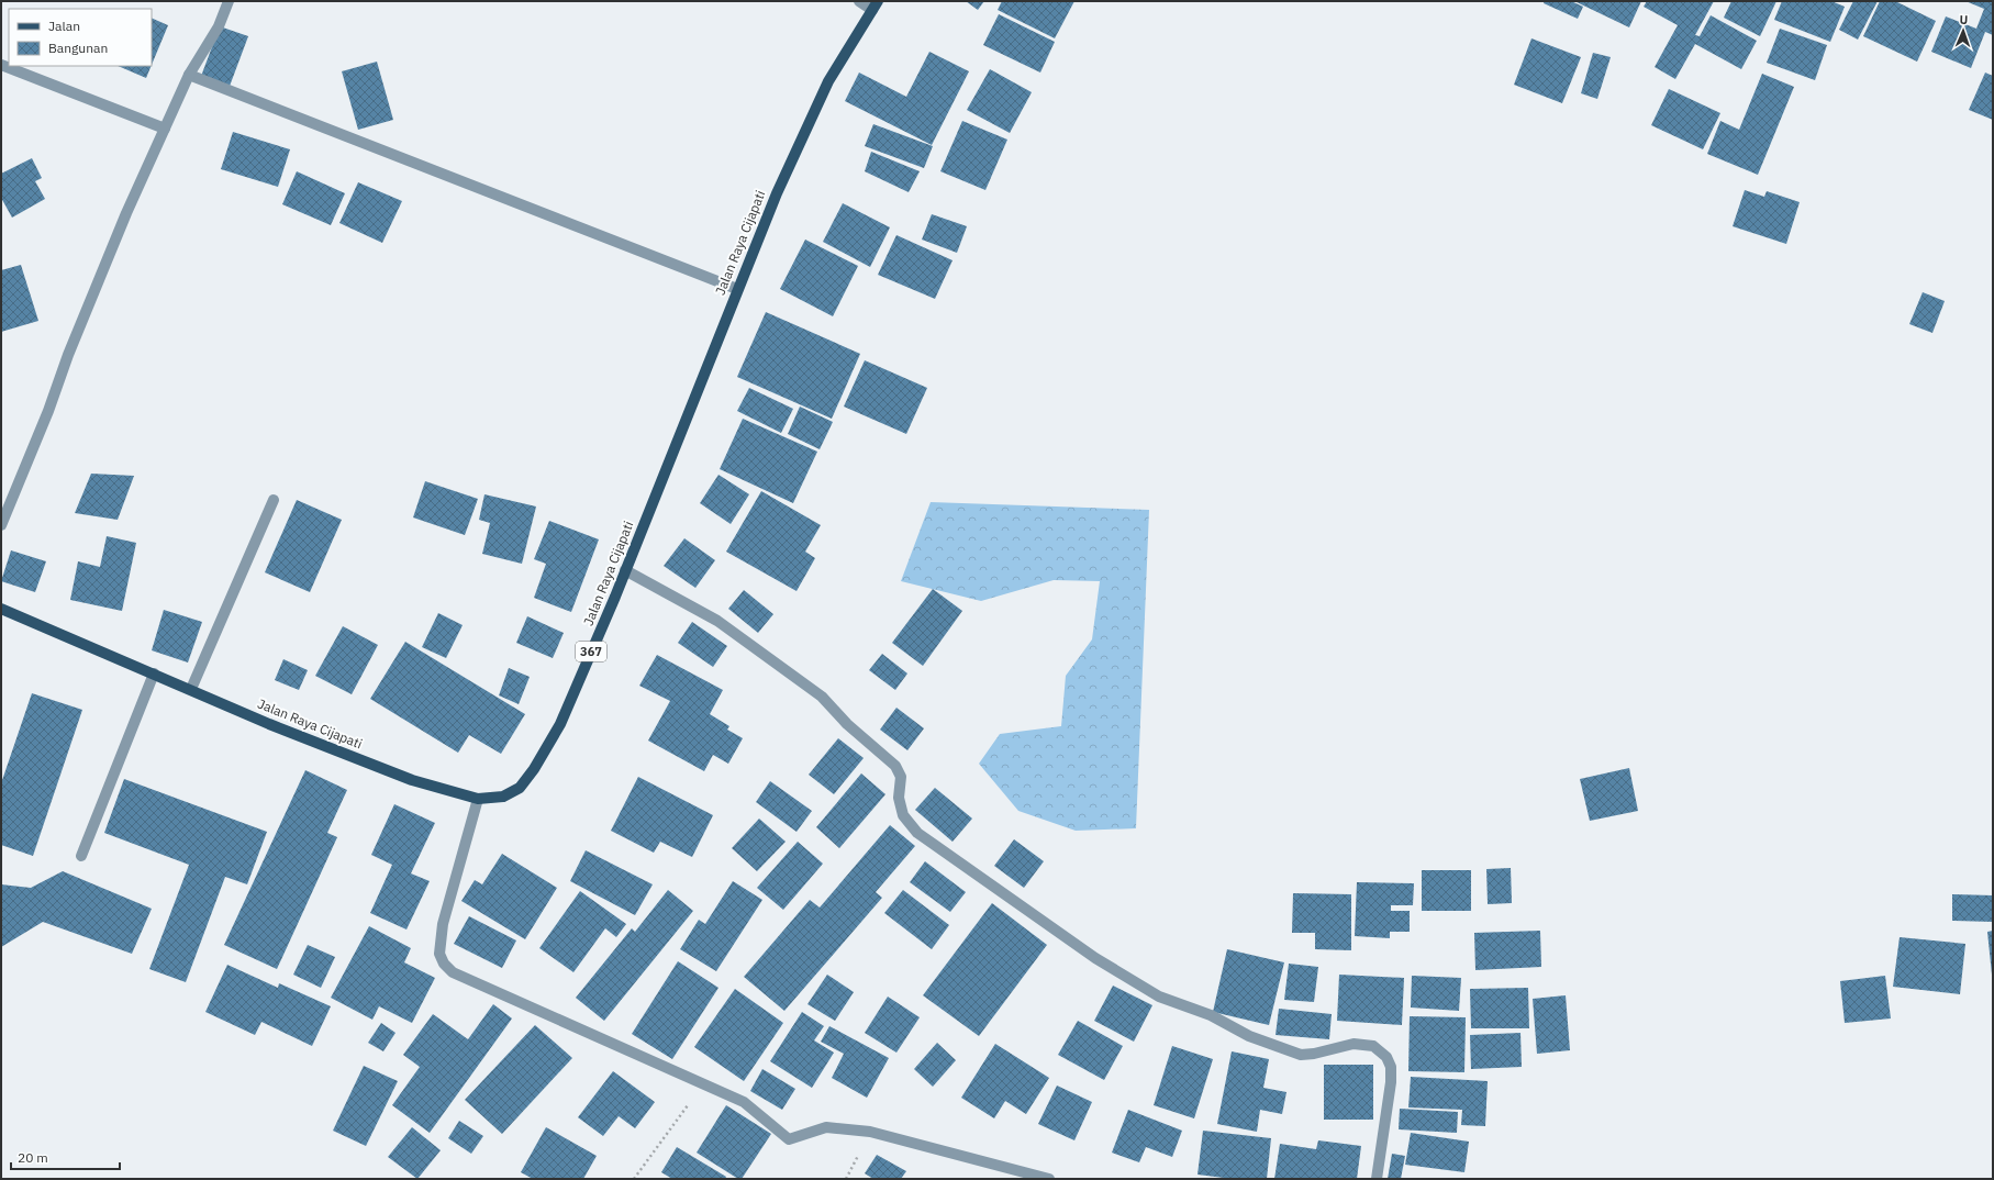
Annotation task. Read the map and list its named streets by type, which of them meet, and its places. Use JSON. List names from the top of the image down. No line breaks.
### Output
{"streets":{"main road":["Jalan Raya Cijapati","367"]},"legend":["Jalan","Bangunan"],"scale_bar":"20 m","north":"top"}
